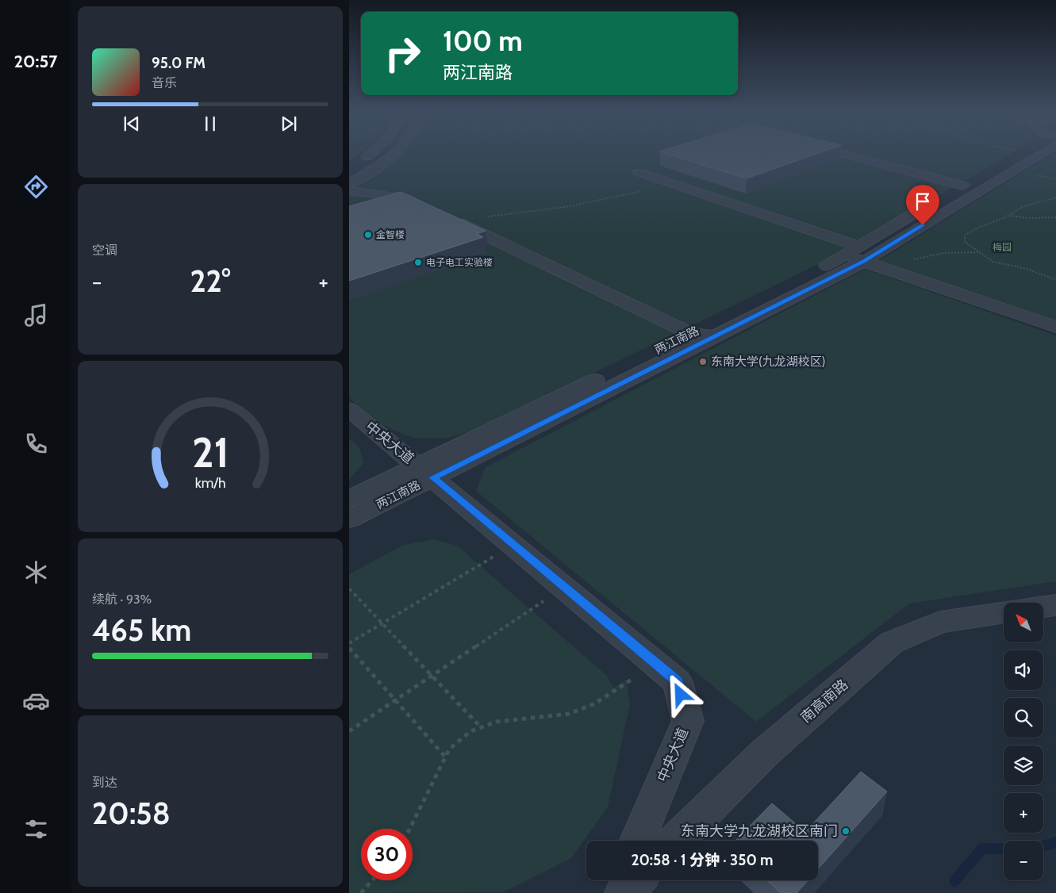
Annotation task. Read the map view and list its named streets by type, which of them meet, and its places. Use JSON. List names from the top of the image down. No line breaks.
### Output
{"streets":{"street":["两江南路","中央大道","南高南路"]},"crossings":[["两江南路","中央大道"]],"parks":["梅园"],"places":["金智楼","电子电工实验楼","东南大学(九龙湖校区)","东南大学九龙湖校区南门"],"north":"top left","page":{"tabs":"20:57","turn":["100 m","两江南路"],"song":["95.0 FM","音乐"],"tile":["空调",["续航 · 93%","465 km"],["到达","20:58"]],"heat":["−","22°","+"],"map_buttons":["+","−"],"limit":"30","trip":"20:58 · 1 分钟 · 350 m","gauge":["21","km/h"]}}
